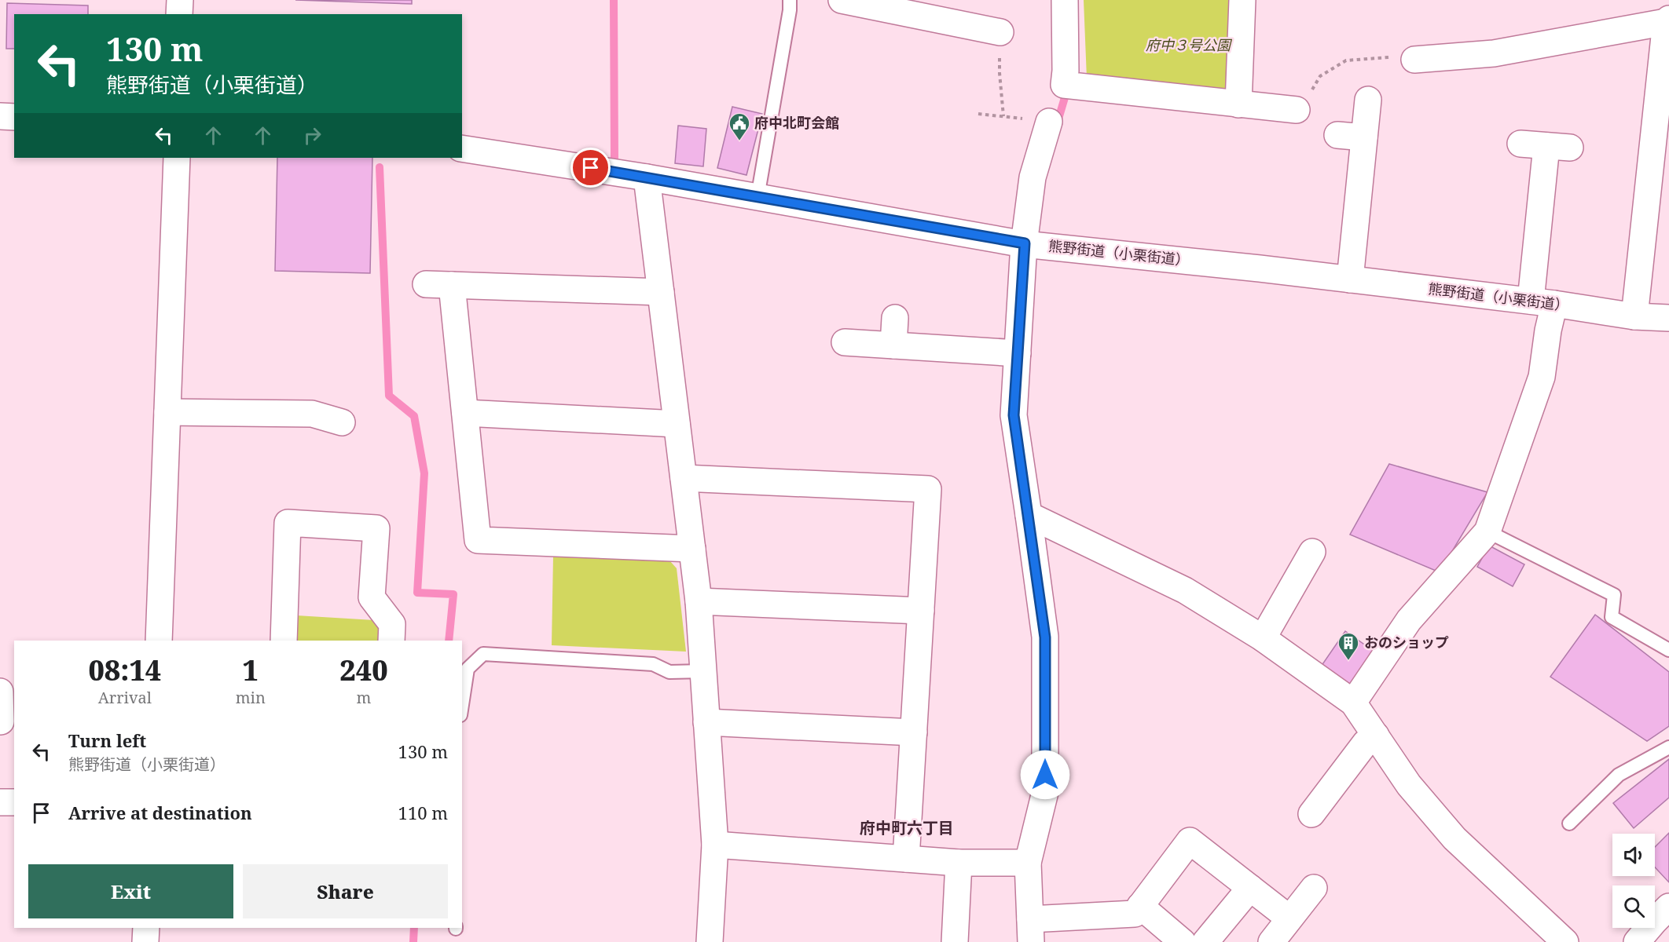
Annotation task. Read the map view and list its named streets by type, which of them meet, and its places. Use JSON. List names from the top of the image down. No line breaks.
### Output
{"streets":{"street":["熊野街道（小栗街道）"]},"districts":["府中町六丁目"],"parks":["府中３号公園"],"places":{"public building":["府中北町会館"],"building":["おのショップ"]},"page":{"turn":["130 m","熊野街道（小栗街道）"],"eta":["08:14","Arrival","1","min","240","m"],"list":[{"name":"Turn left","note":"熊野街道（小栗街道）","value":"130 m"},{"name":"Arrive at destination","value":"110 m"}],"buttons":["Exit","Share"]}}
